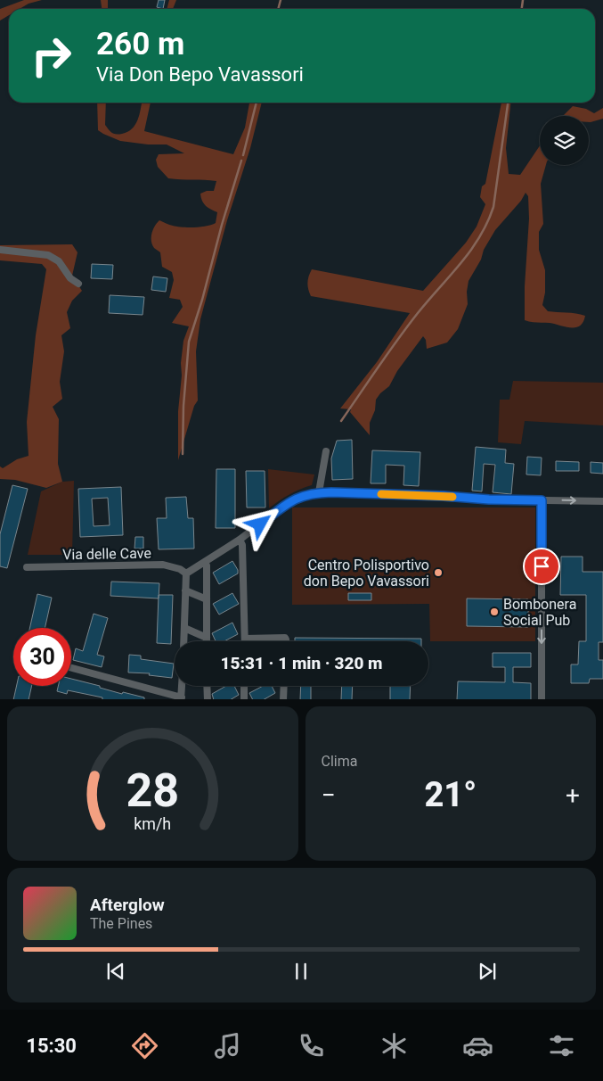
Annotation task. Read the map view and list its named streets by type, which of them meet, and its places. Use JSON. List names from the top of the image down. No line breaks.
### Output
{"streets":{"street":["Via delle Cave"]},"places":["Centro Polisportivo don Bepo Vavassori","Bombonera Social Pub"],"page":{"turn":["260 m","Via Don Bepo Vavassori"],"limit":"30","trip":"15:31 · 1 min · 320 m","tile":"Clima","heat":["−","21°","+"],"song":["Afterglow","The Pines"],"tabs":"15:30","gauge":["28","km/h"]}}
